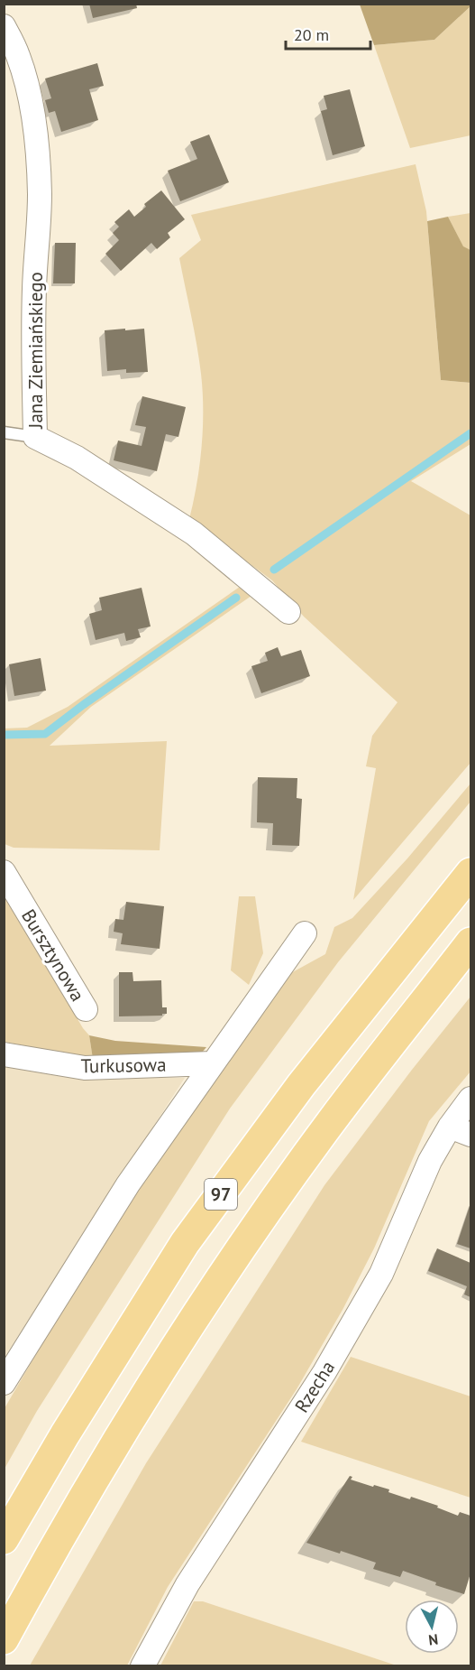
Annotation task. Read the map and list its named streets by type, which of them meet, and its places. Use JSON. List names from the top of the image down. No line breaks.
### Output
{"streets":{"main road":["97"],"street":["Jana Ziemiańskiego","Bursztynowa","Turkusowa","Rzecha"]},"scale_bar":"20 m","north":"bottom"}
